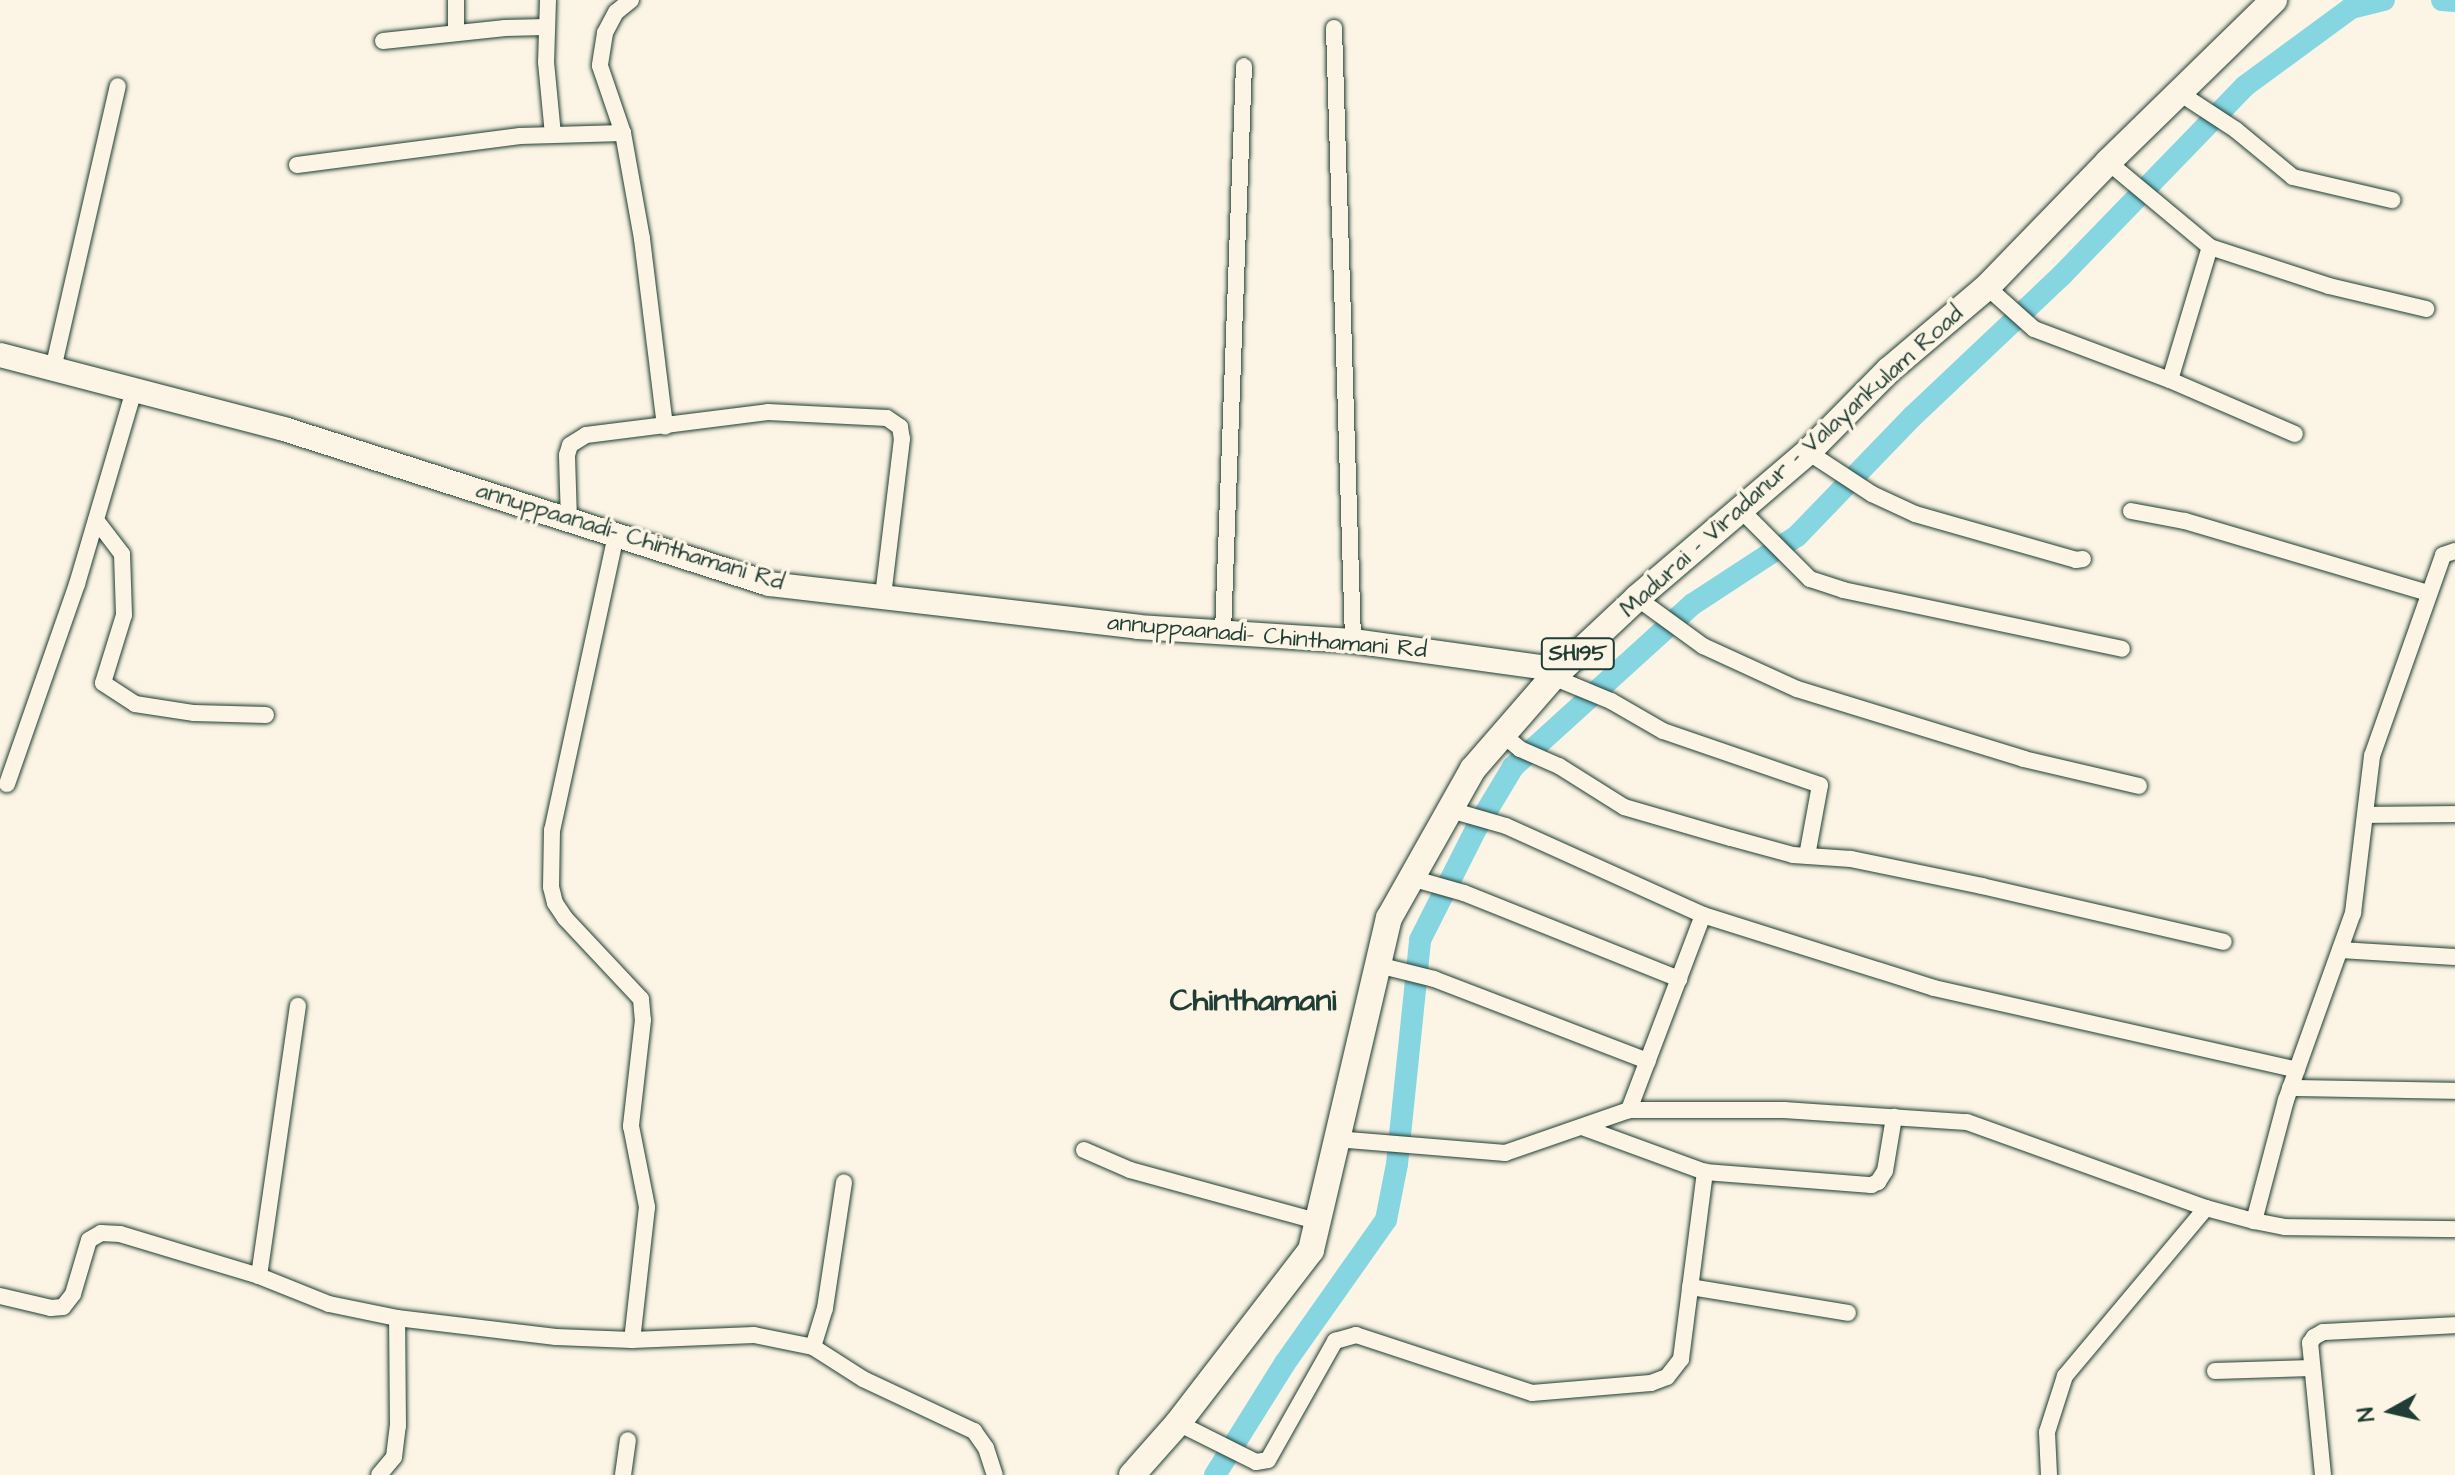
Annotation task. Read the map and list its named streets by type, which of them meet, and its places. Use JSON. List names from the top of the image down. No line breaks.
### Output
{"streets":{"main road":["Madurai - Viradanur - Valayankulam Road","SH195"],"street":["annuppaanadi- Chinthamani Rd"]},"crossings":[["Madurai - Viradanur - Valayankulam Road","annuppaanadi- Chinthamani Rd"]],"districts":["Chinthamani"],"north":"left"}
